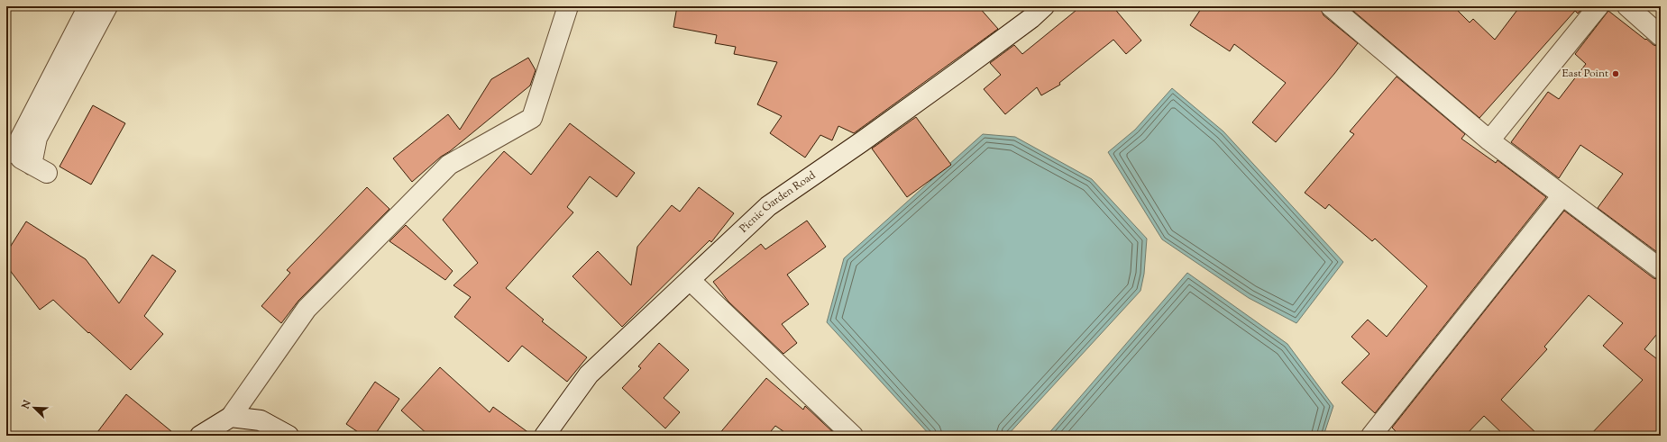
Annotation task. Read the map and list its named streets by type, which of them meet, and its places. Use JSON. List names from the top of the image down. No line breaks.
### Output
{"streets":{"street":["Picnic Garden Road"]},"places":["East Point"],"north":"top left"}
